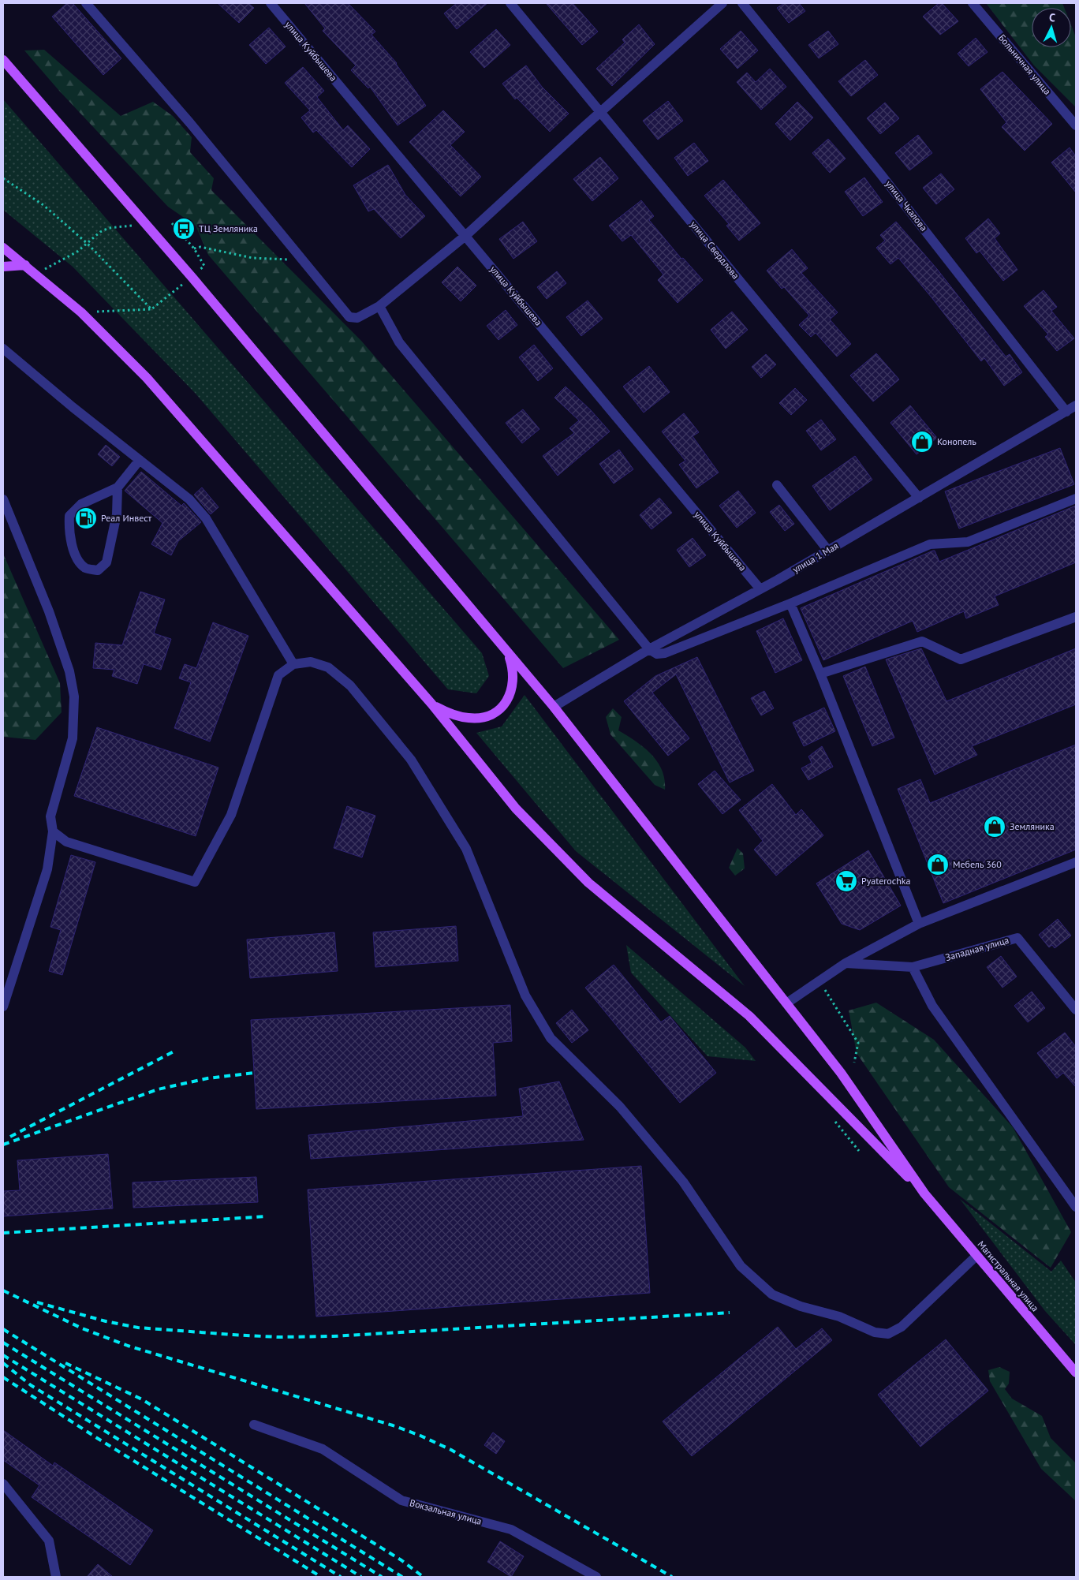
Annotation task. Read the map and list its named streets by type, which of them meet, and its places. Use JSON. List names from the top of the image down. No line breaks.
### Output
{"streets":{"main road":["Магистральная улица"],"street":["улица Куйбышева","Больничная улица","улица Чкалова","улица Свердлова","улица 1 Мая","Западная улица","Вокзальная улица"]},"crossings":[["улица Куйбышева","улица 1 Мая"],["улица Чкалова","улица 1 Мая"],["улица Свердлова","улица 1 Мая"]],"places":{"bus stop":["ТЦ Земляника"],"shop":["Конопель","Земляника","Мебель 360"],"fuel station":["Реал Инвест"],"supermarket":["Pyaterochka"]},"north":"top"}
